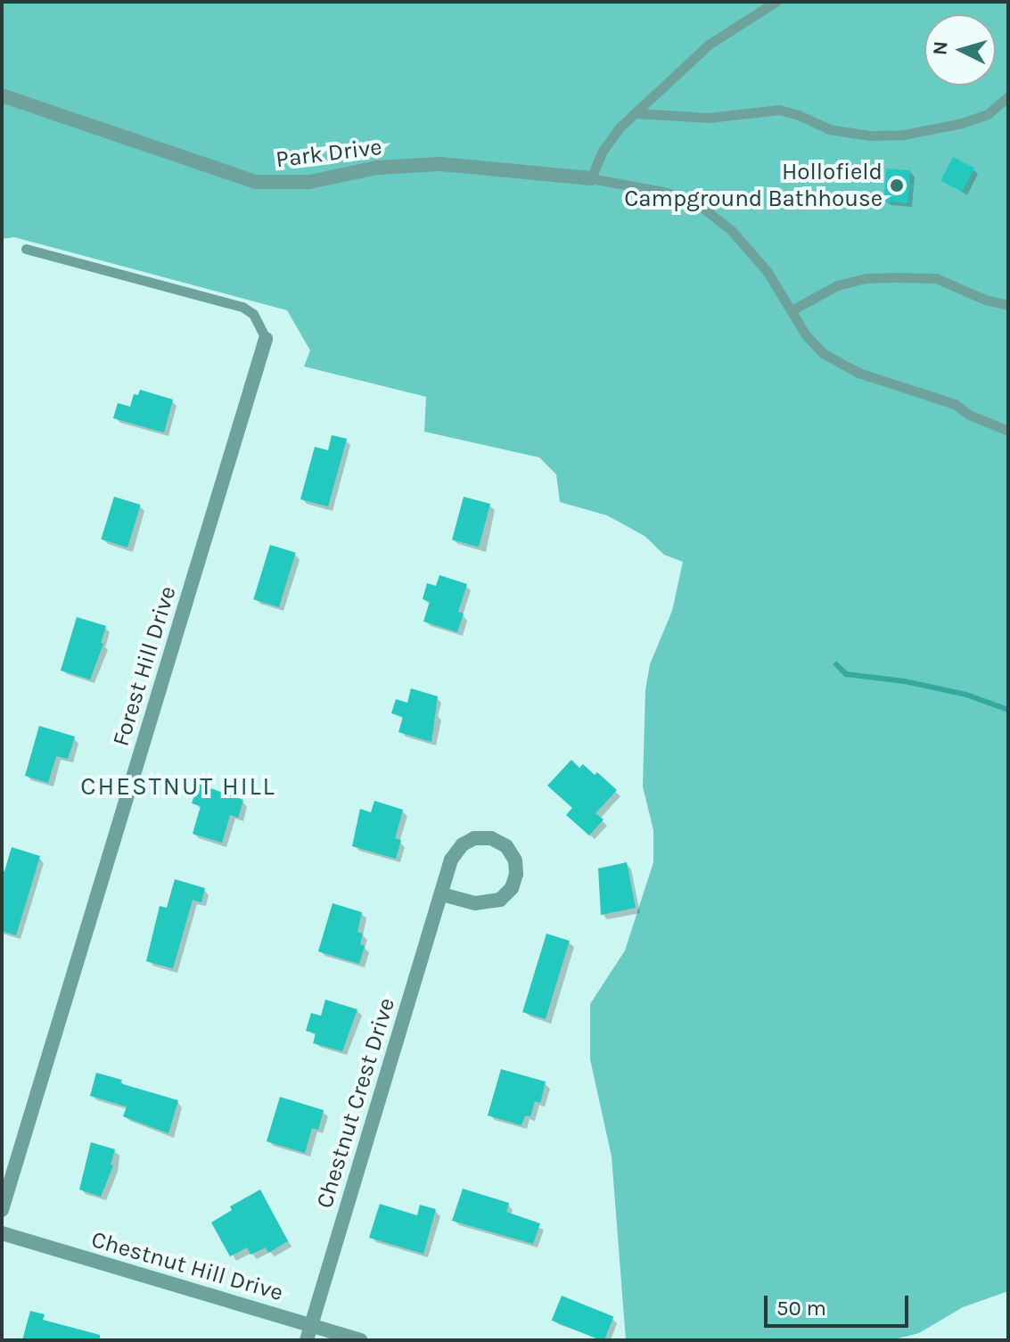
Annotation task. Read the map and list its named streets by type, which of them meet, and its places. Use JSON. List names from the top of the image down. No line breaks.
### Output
{"streets":{"street":["Park Drive","Forest Hill Drive","Chestnut Crest Drive","Chestnut Hill Drive"]},"crossings":[["Chestnut Crest Drive","Chestnut Hill Drive"]],"districts":["CHESTNUT HILL"],"places":["Hollofield Campground Bathhouse"],"scale_bar":"50 m","north":"left"}
